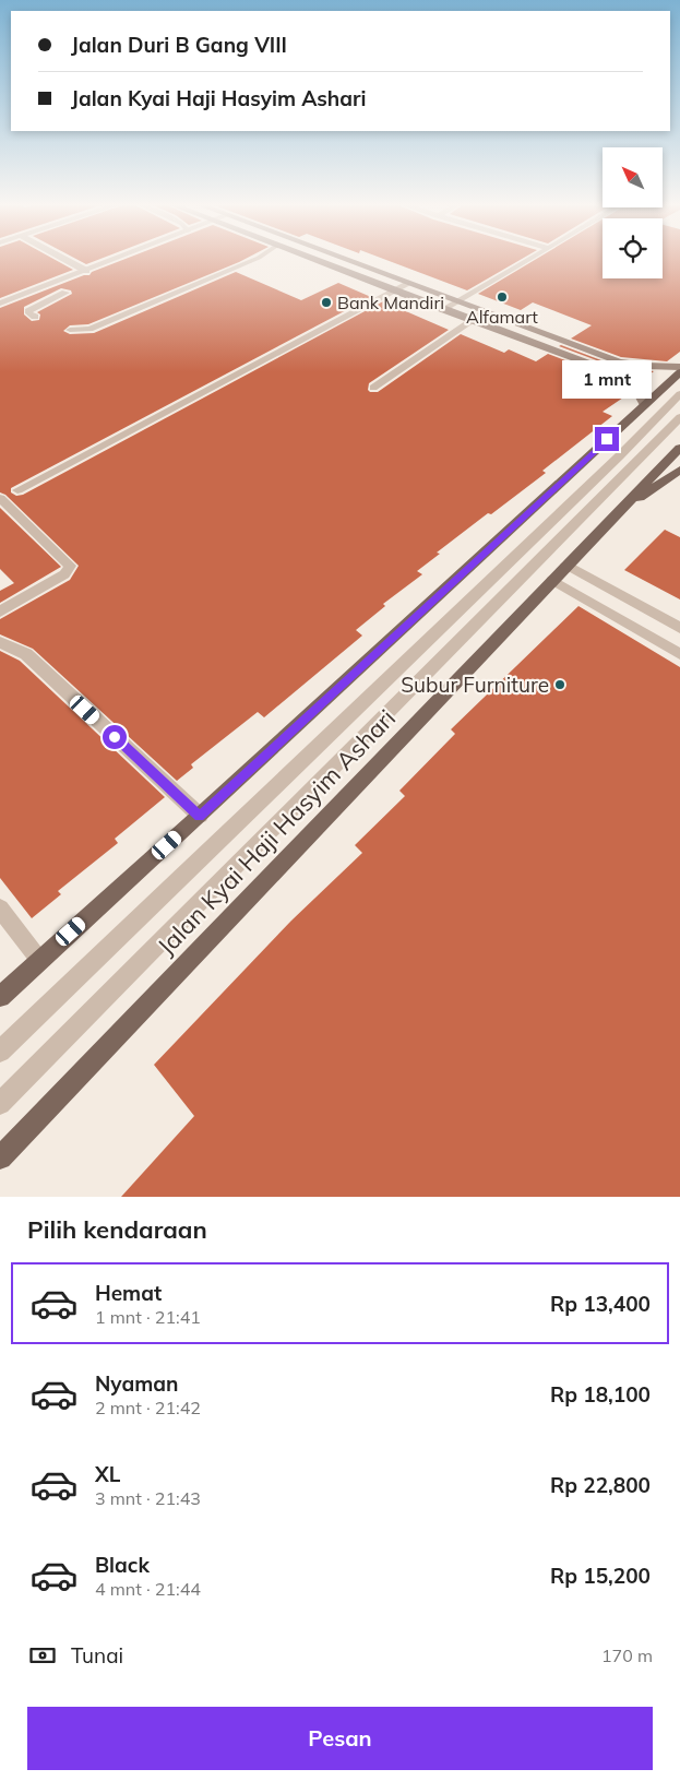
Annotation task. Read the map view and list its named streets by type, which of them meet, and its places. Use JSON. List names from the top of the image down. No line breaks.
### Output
{"streets":{"main road":["Jalan Kyai Haji Hasyim Ashari"]},"places":["Alfamart","Bank Mandiri","Subur Furniture"],"north":"top left","page":{"banner":["Jalan Duri B Gang VIII","Jalan Kyai Haji Hasyim Ashari"],"bubble":"1 mnt","heading":"Pilih kendaraan","list":[{"name":"Hemat","note":"1 mnt · 21:41","value":"Rp 13,400"},{"name":"Nyaman","note":"2 mnt · 21:42","value":"Rp 18,100"},{"name":"XL","note":"3 mnt · 21:43","value":"Rp 22,800"},{"name":"Black","note":"4 mnt · 21:44","value":"Rp 15,200"}],"pay":["Tunai","170 m"],"buttons":"Pesan"}}
